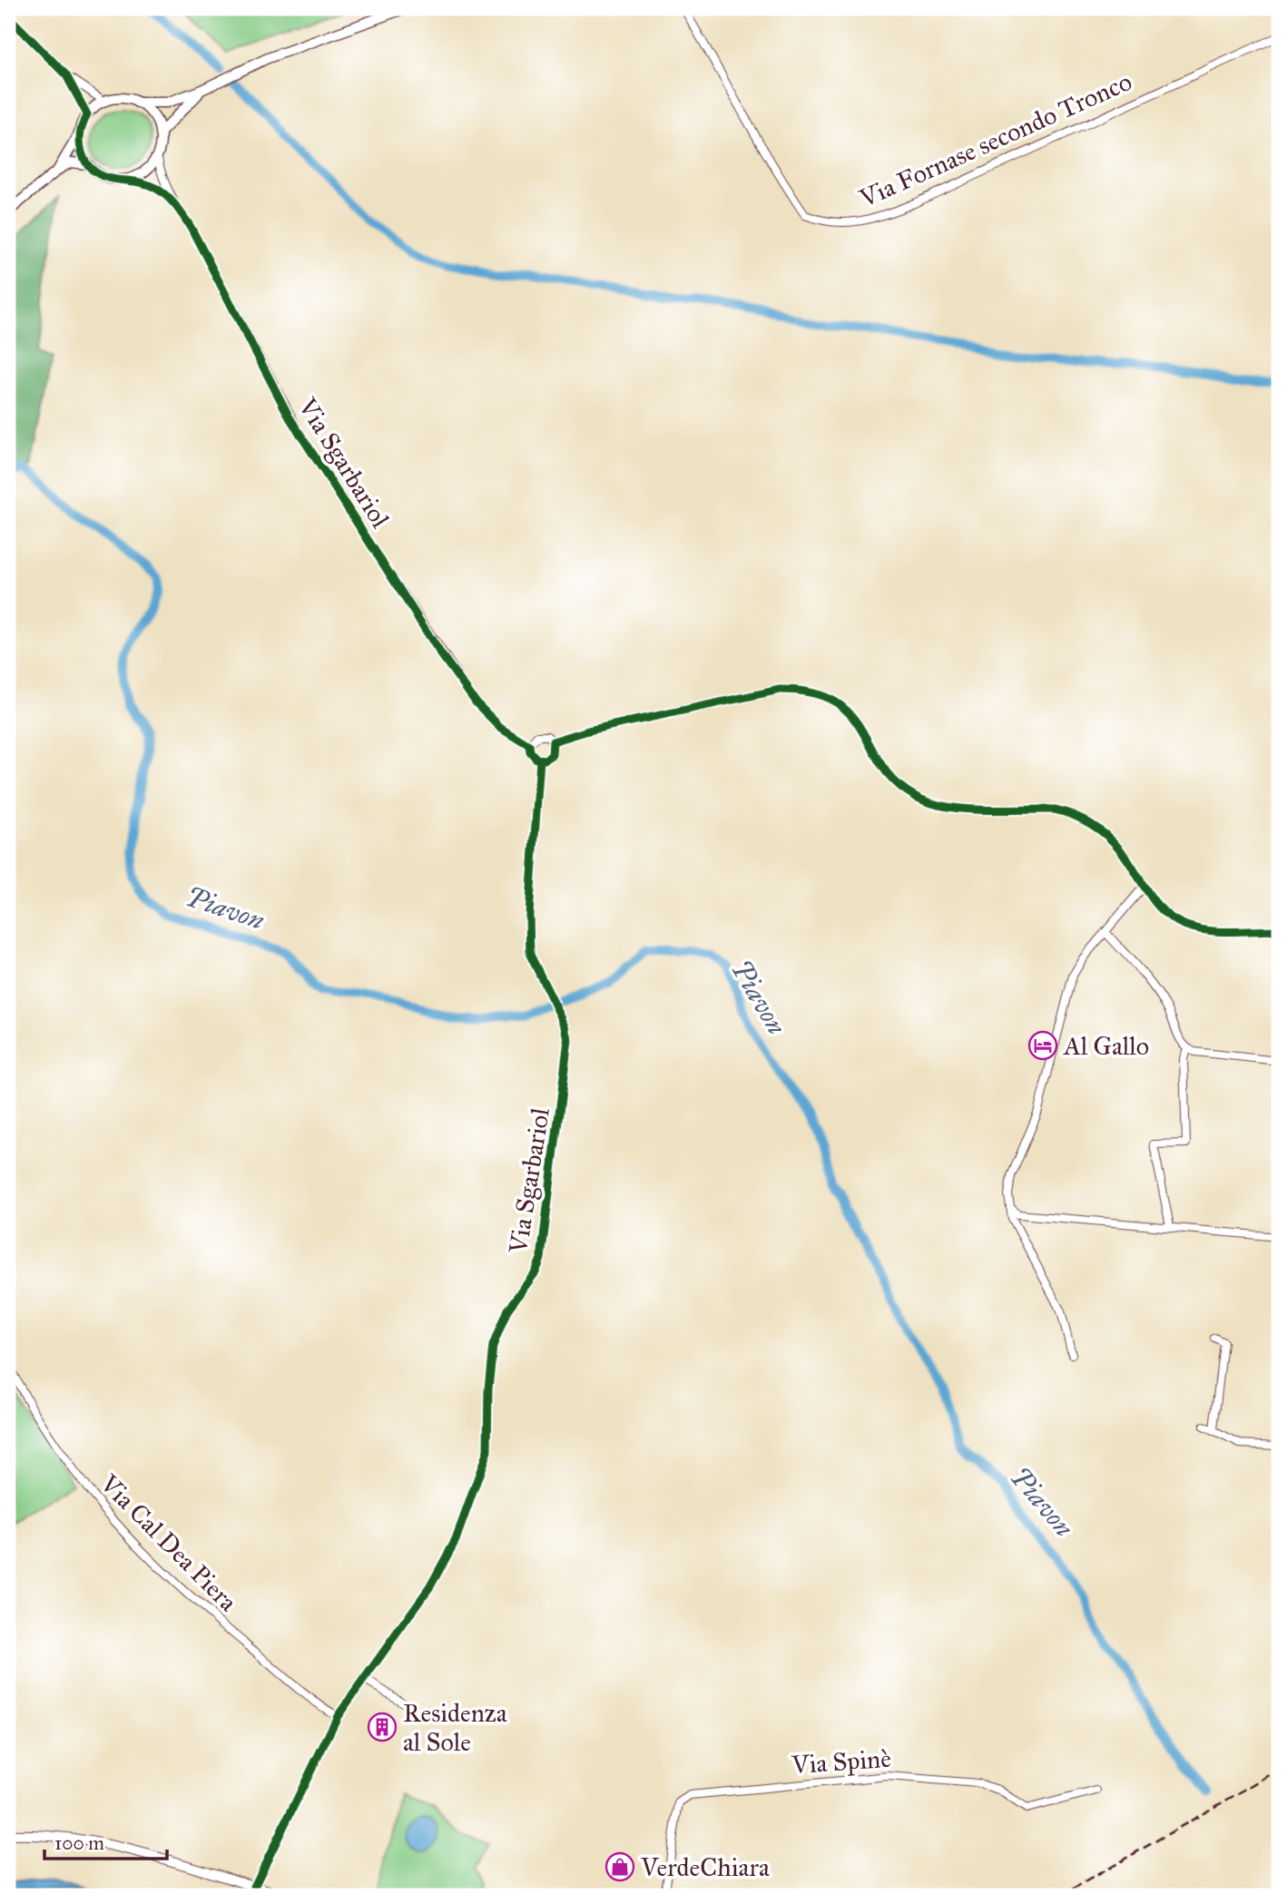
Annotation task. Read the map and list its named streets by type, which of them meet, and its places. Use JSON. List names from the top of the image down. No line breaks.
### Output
{"streets":{"street":["Via Fornase secondo Tronco","Via Sgarbariol","Via Cal Dea Piera","Via Spinè"]},"crossings":[["Via Sgarbariol","Via Cal Dea Piera"]],"water":["Piavon"],"places":{"hotel":["Al Gallo"],"building":["Residenza al Sole"],"shop":["VerdeChiara"]},"scale_bar":"100 m"}
